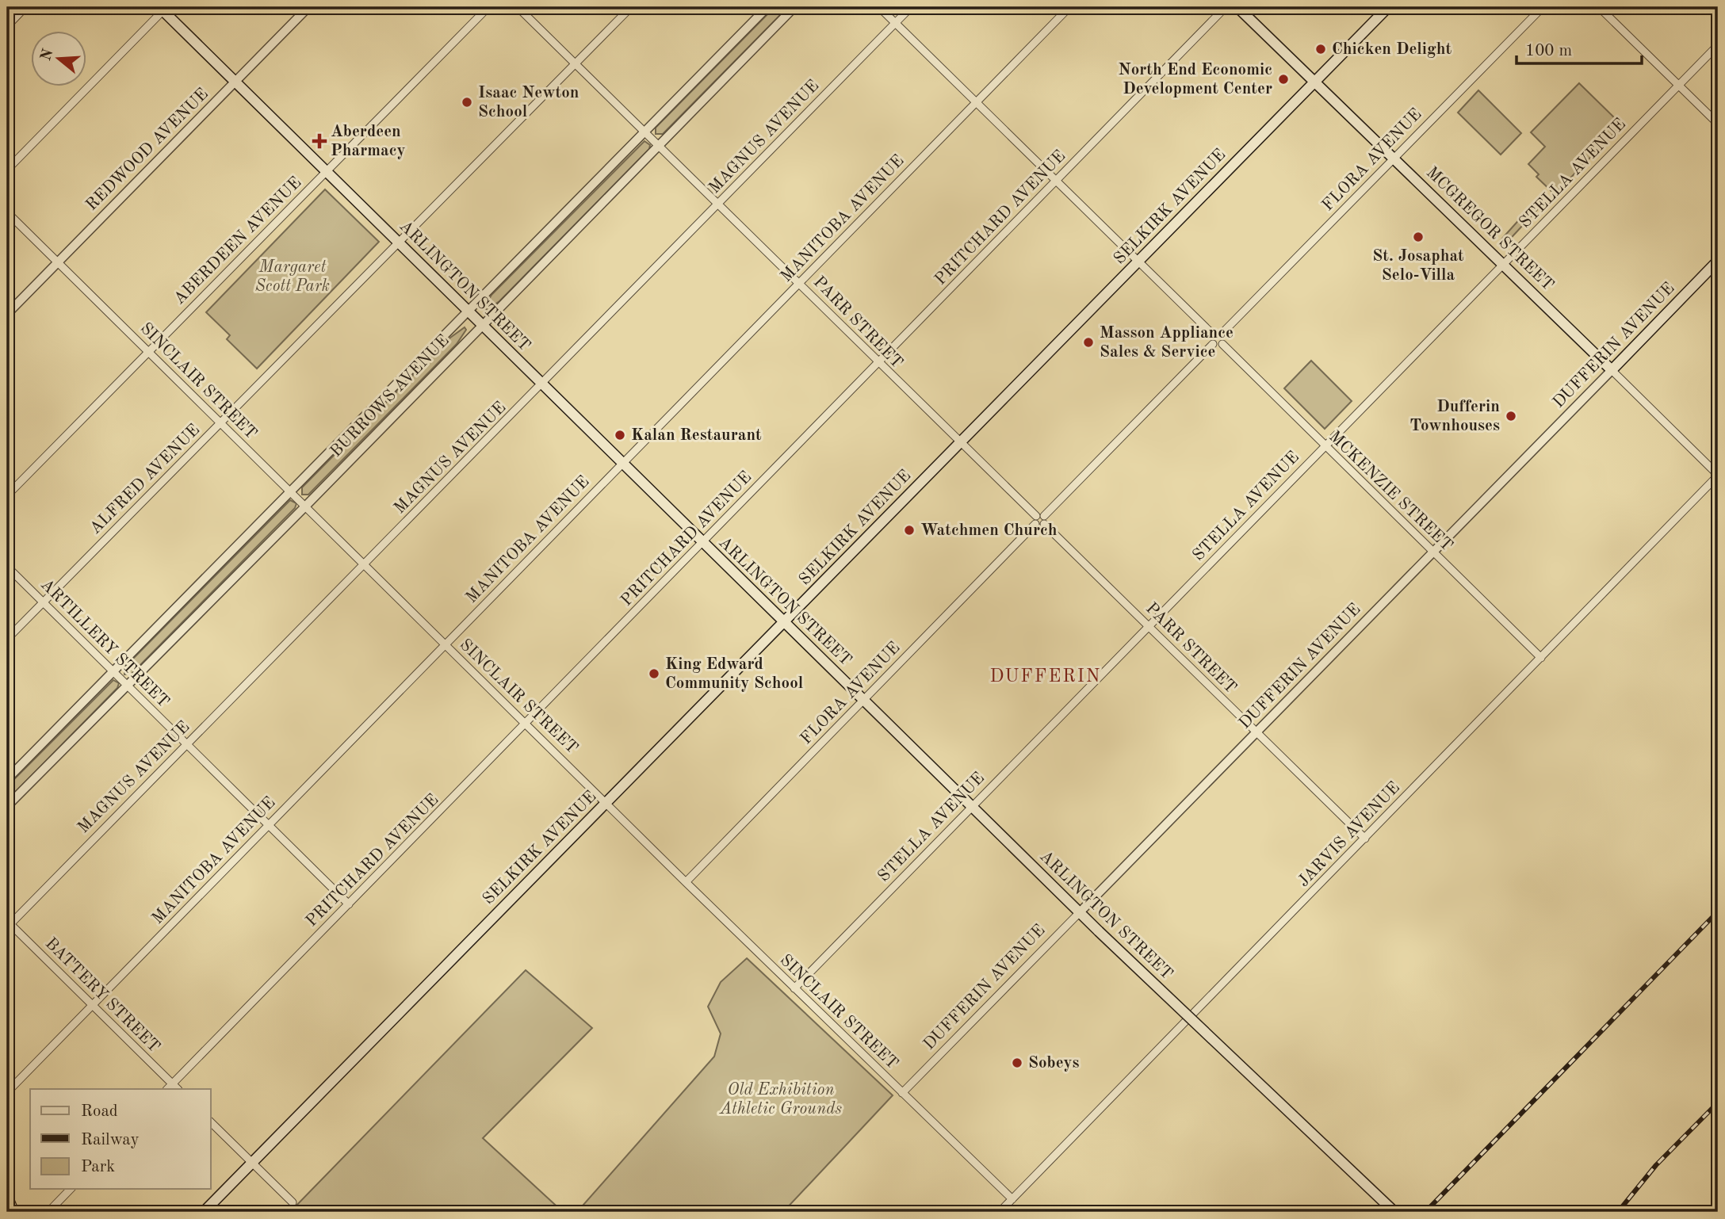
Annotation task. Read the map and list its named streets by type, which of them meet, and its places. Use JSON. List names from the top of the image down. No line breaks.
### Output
{"streets":{"main road":["SELKIRK AVENUE","MCGREGOR STREET","ARLINGTON STREET","DUFFERIN AVENUE"],"street":["MAGNUS AVENUE","REDWOOD AVENUE","FLORA AVENUE","STELLA AVENUE","PRITCHARD AVENUE","MANITOBA AVENUE","ABERDEEN AVENUE","PARR STREET","SINCLAIR STREET","BURROWS AVENUE","ALFRED AVENUE","MCKENZIE STREET","ARTILLERY STREET","JARVIS AVENUE","BATTERY STREET"]},"crossings":[["MAGNUS AVENUE","ARLINGTON STREET"],["MAGNUS AVENUE","PARR STREET"],["MAGNUS AVENUE","SINCLAIR STREET"],["MAGNUS AVENUE","ARTILLERY STREET"],["MAGNUS AVENUE","BATTERY STREET"],["REDWOOD AVENUE","ARLINGTON STREET"],["REDWOOD AVENUE","SINCLAIR STREET"],["FLORA AVENUE","MCGREGOR STREET"],["FLORA AVENUE","ARLINGTON STREET"],["FLORA AVENUE","PARR STREET"],["FLORA AVENUE","SINCLAIR STREET"],["FLORA AVENUE","MCKENZIE STREET"],["STELLA AVENUE","MCGREGOR STREET"],["STELLA AVENUE","ARLINGTON STREET"],["STELLA AVENUE","PARR STREET"],["STELLA AVENUE","SINCLAIR STREET"],["STELLA AVENUE","MCKENZIE STREET"],["SELKIRK AVENUE","MCGREGOR STREET"],["SELKIRK AVENUE","ARLINGTON STREET"],["SELKIRK AVENUE","PARR STREET"],["SELKIRK AVENUE","SINCLAIR STREET"],["PRITCHARD AVENUE","ARLINGTON STREET"],["PRITCHARD AVENUE","PARR STREET"],["PRITCHARD AVENUE","SINCLAIR STREET"],["PRITCHARD AVENUE","ARTILLERY STREET"],["PRITCHARD AVENUE","BATTERY STREET"],["MANITOBA AVENUE","ARLINGTON STREET"],["MANITOBA AVENUE","PARR STREET"],["MANITOBA AVENUE","SINCLAIR STREET"],["MANITOBA AVENUE","ARTILLERY STREET"],["MANITOBA AVENUE","BATTERY STREET"],["MCGREGOR STREET","DUFFERIN AVENUE"],["MCGREGOR STREET","JARVIS AVENUE"],["ABERDEEN AVENUE","ARLINGTON STREET"],["ABERDEEN AVENUE","SINCLAIR STREET"],["ARLINGTON STREET","DUFFERIN AVENUE"],["ARLINGTON STREET","BURROWS AVENUE"],["ARLINGTON STREET","ALFRED AVENUE"],["PARR STREET","DUFFERIN AVENUE"],["PARR STREET","BURROWS AVENUE"],["PARR STREET","ALFRED AVENUE"],["PARR STREET","JARVIS AVENUE"],["DUFFERIN AVENUE","SINCLAIR STREET"],["DUFFERIN AVENUE","MCKENZIE STREET"],["SINCLAIR STREET","BURROWS AVENUE"],["SINCLAIR STREET","ALFRED AVENUE"],["SINCLAIR STREET","JARVIS AVENUE"],["BURROWS AVENUE","ARTILLERY STREET"],["ALFRED AVENUE","ARTILLERY STREET"],["MCKENZIE STREET","JARVIS AVENUE"]],"districts":["DUFFERIN"],"parks":["Margaret Scott Park","Old Exhibition Athletic Grounds"],"places":{"other":["Chicken Delight","North End Economic Development Center","Isaac Newton School","St. Josaphat Selo-Villa","Masson Appliance Sales & Service","Dufferin Townhouses","Kalan Restaurant","Watchmen Church","King Edward Community School","Sobeys"],"health":["Aberdeen Pharmacy"]},"legend":["Road","Railway","Park"],"scale_bar":"100 m","north":"left"}
